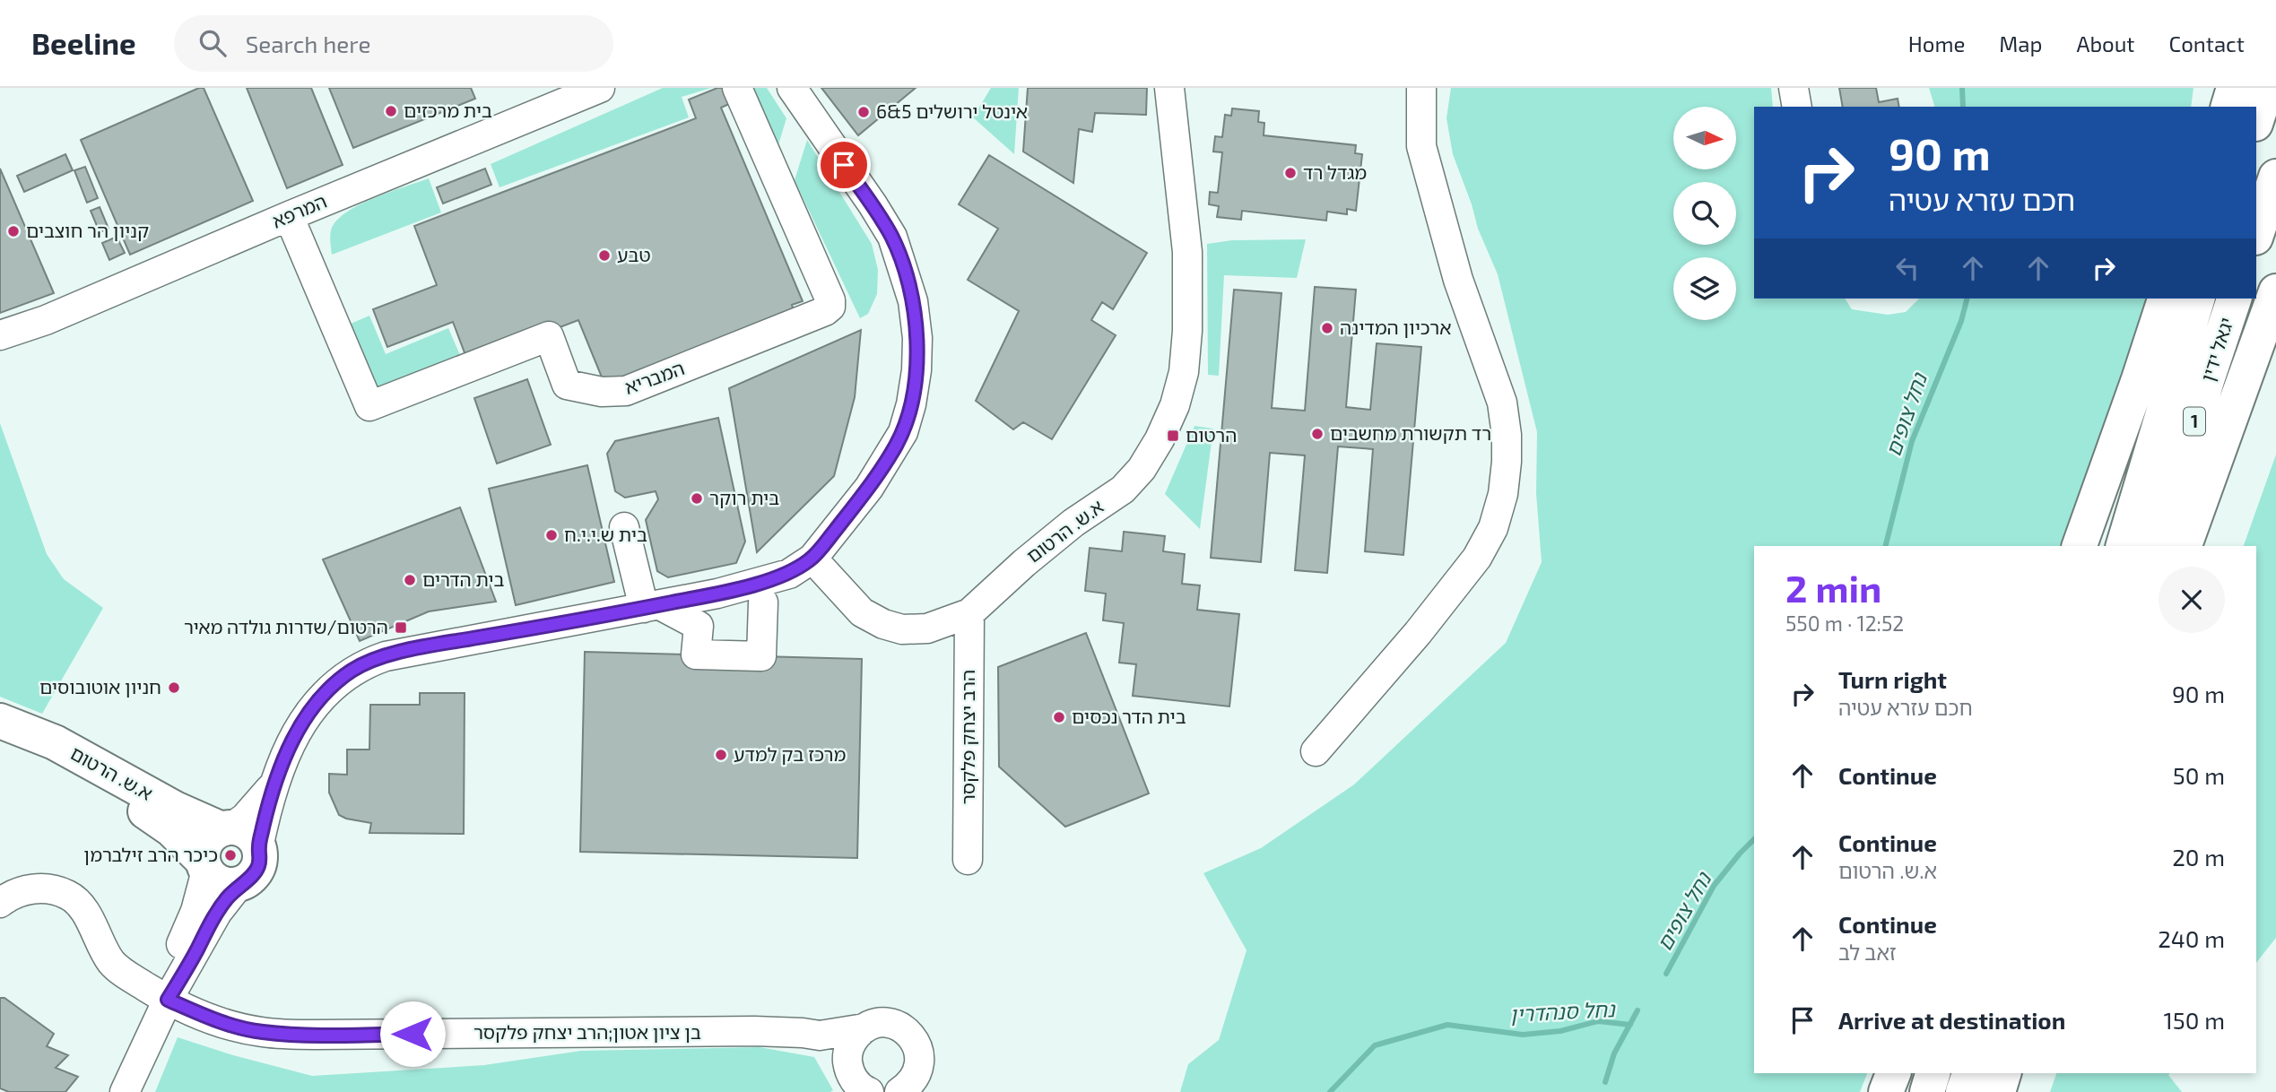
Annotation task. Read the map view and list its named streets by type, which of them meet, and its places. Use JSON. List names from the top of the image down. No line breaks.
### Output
{"streets":{"main road":["יגאל ידין","1","א.ש. הרטום"],"street":["המרפא","המבריא","הרב יצחק פלקסר","בן ציון אטון;הרב יצחק פלקסר"]},"crossings":[["המרפא","המבריא"],["א.ש. הרטום","הרב יצחק פלקסר"]],"water":["נחל צופים","נחל סנהדרין"],"places":{"other":["בית מרכזים","אינטל ירושלים 5&6","מגדל רד","קניון הר חוצבים","טבע","ארכיון המדינה","רד תקשורת מחשבים","בית רוקר","בית ש.י.י.ח","בית הדרים","חניון אוטובוסים","בית הדר נכסים","מרכז בק למדע","כיכר הרב זילברמן"],"transit":["הרטום","הרטום/שדרות גולדה מאיר"]},"north":"right","page":{"header":"Beeline","search":"Search here","nav":["Home","Map","About","Contact"],"turn":["90 m","חכם עזרא עטיה"],"heading":["2 min","550 m · 12:52"],"list":[{"name":"Turn right","note":"חכם עזרא עטיה","value":"90 m"},{"name":"Continue","value":"50 m"},{"name":"Continue","note":"א.ש. הרטום","value":"20 m"},{"name":"Continue","note":"זאב לב","value":"240 m"},{"name":"Arrive at destination","value":"150 m"}]}}
